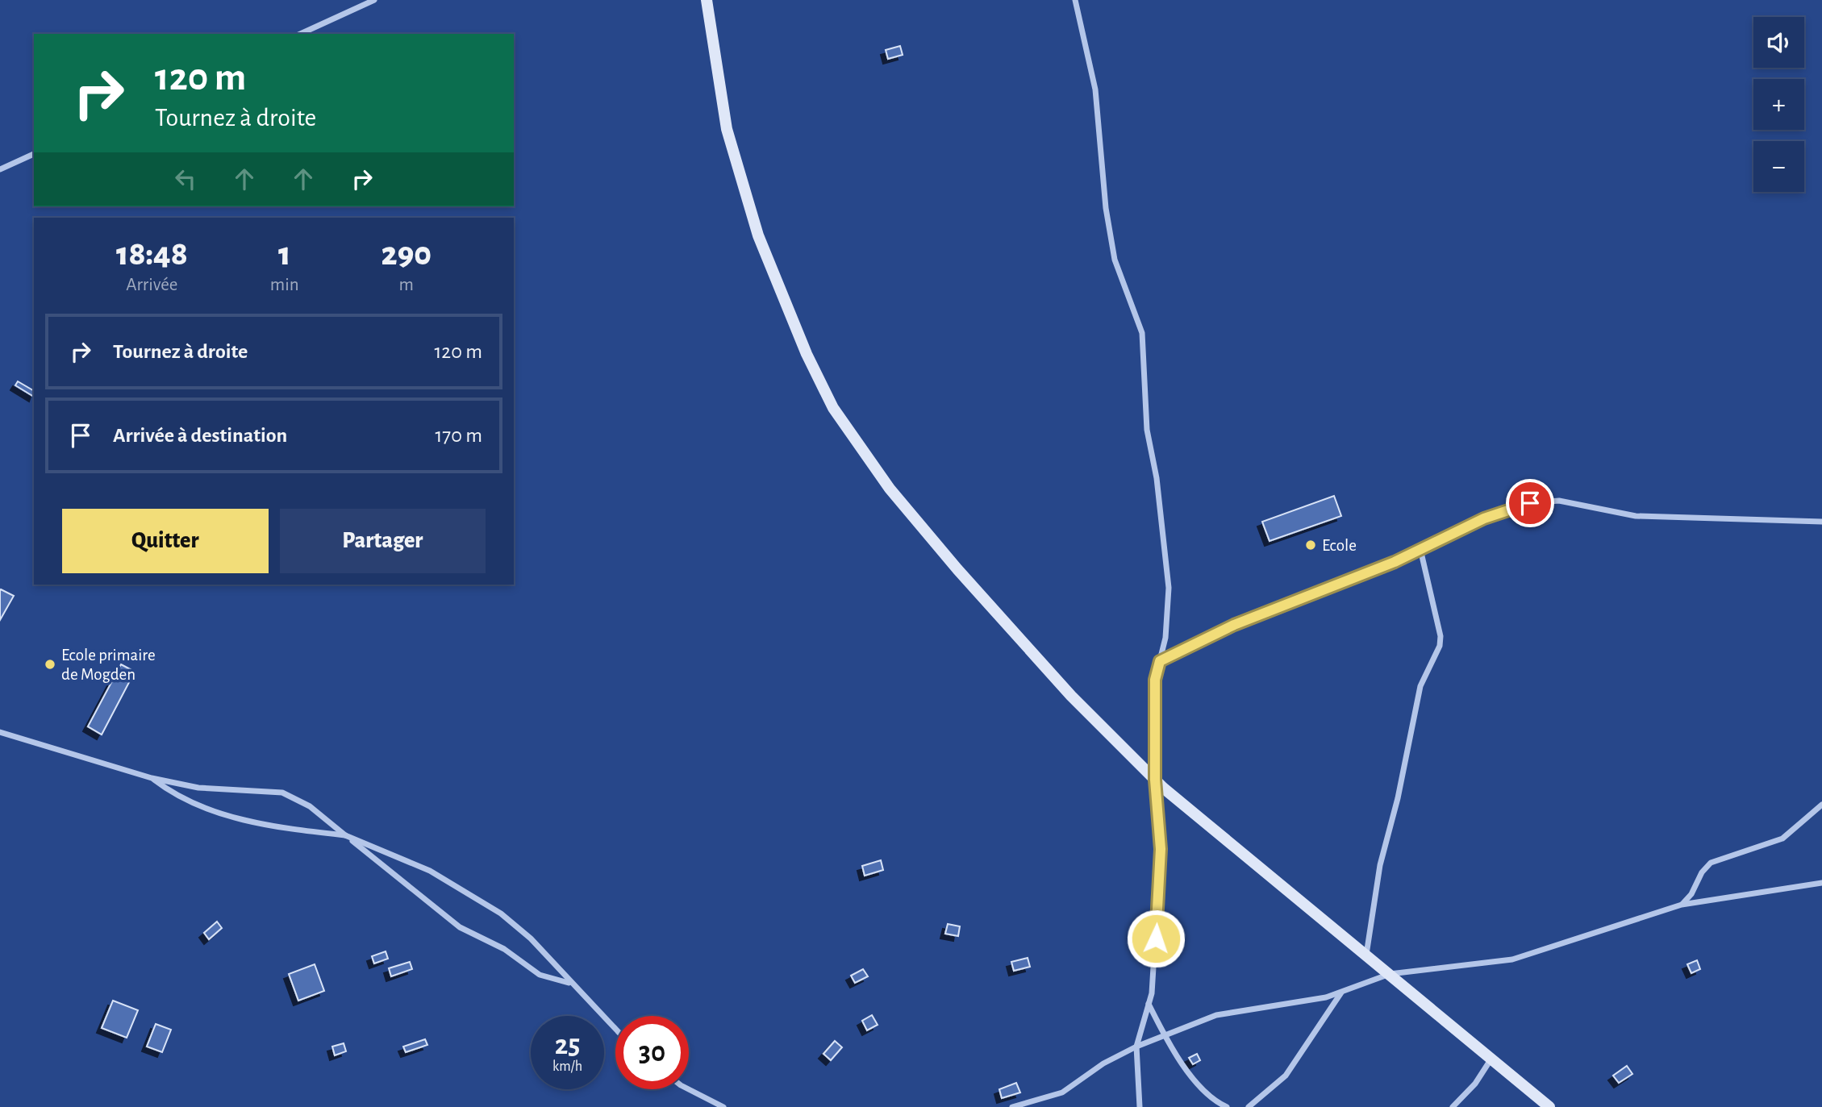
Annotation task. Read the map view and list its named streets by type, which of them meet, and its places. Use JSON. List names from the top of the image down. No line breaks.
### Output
{"places":["Ecole","Ecole primaire de Mogden"],"page":{"map_buttons":["+","−"],"turn":["120 m","Tournez à droite"],"eta":["18:48","Arrivée","1","min","290","m"],"list":[{"name":"Tournez à droite","value":"120 m"},{"name":"Arrivée à destination","value":"170 m"}],"buttons":["Quitter","Partager"],"speed":"25 km/h","limit":"30"}}
